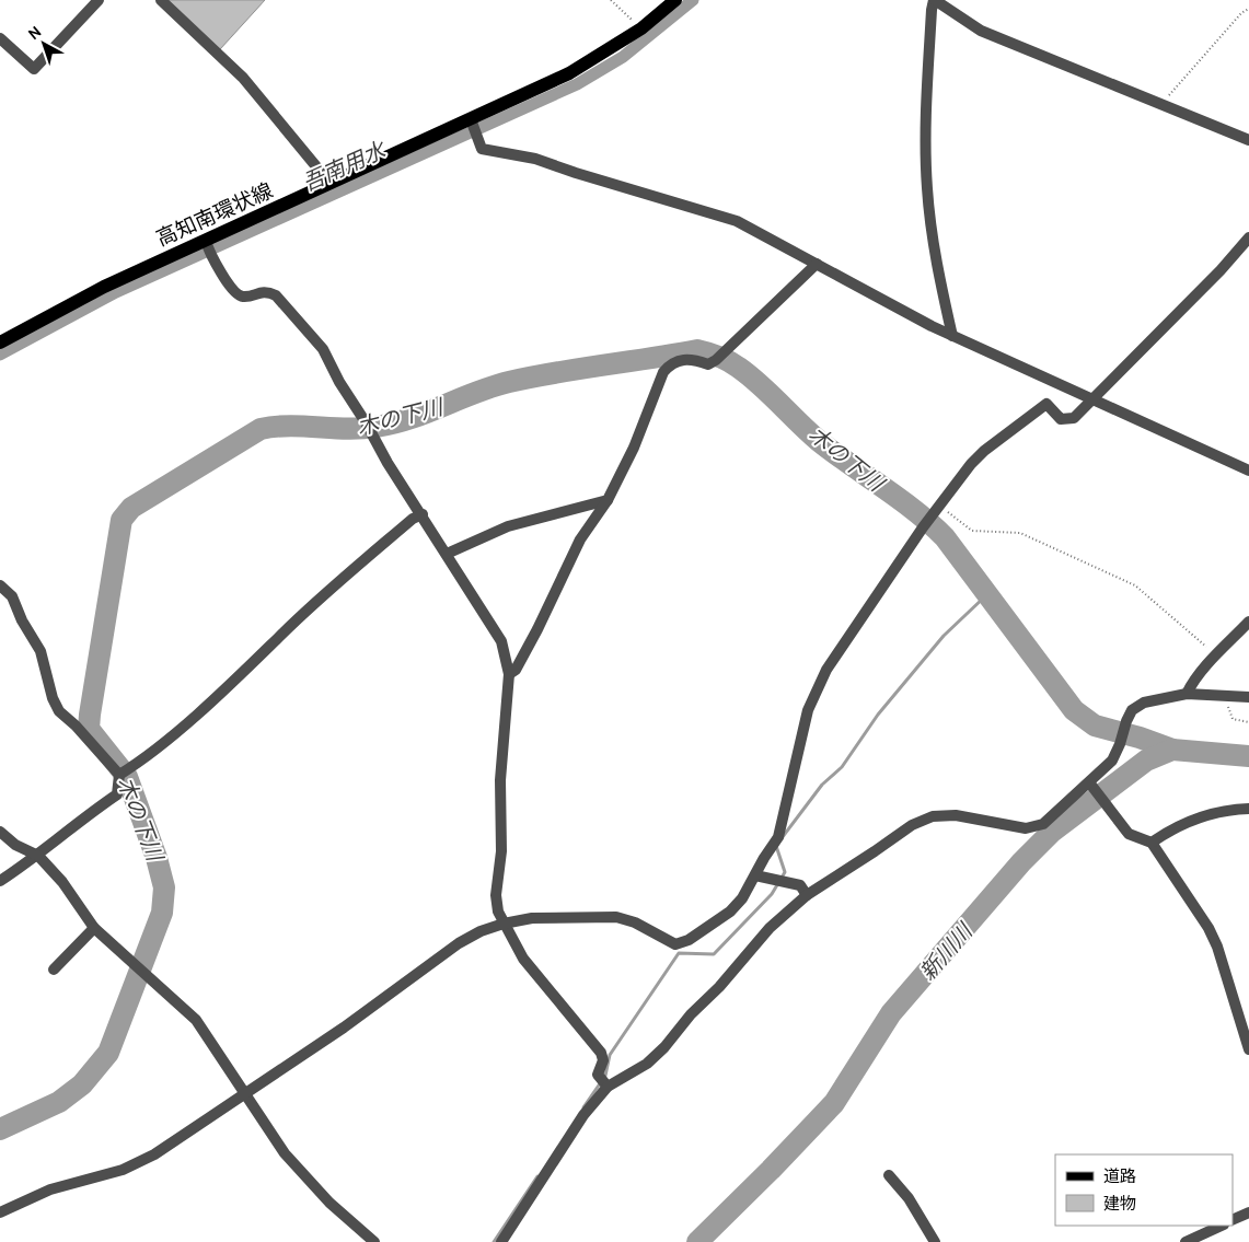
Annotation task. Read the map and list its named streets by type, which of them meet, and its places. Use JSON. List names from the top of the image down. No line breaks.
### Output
{"streets":{"main road":["高知南環状線"]},"water":["吾南用水","木の下川","新川川"],"legend":["道路","建物"],"north":"top left"}
